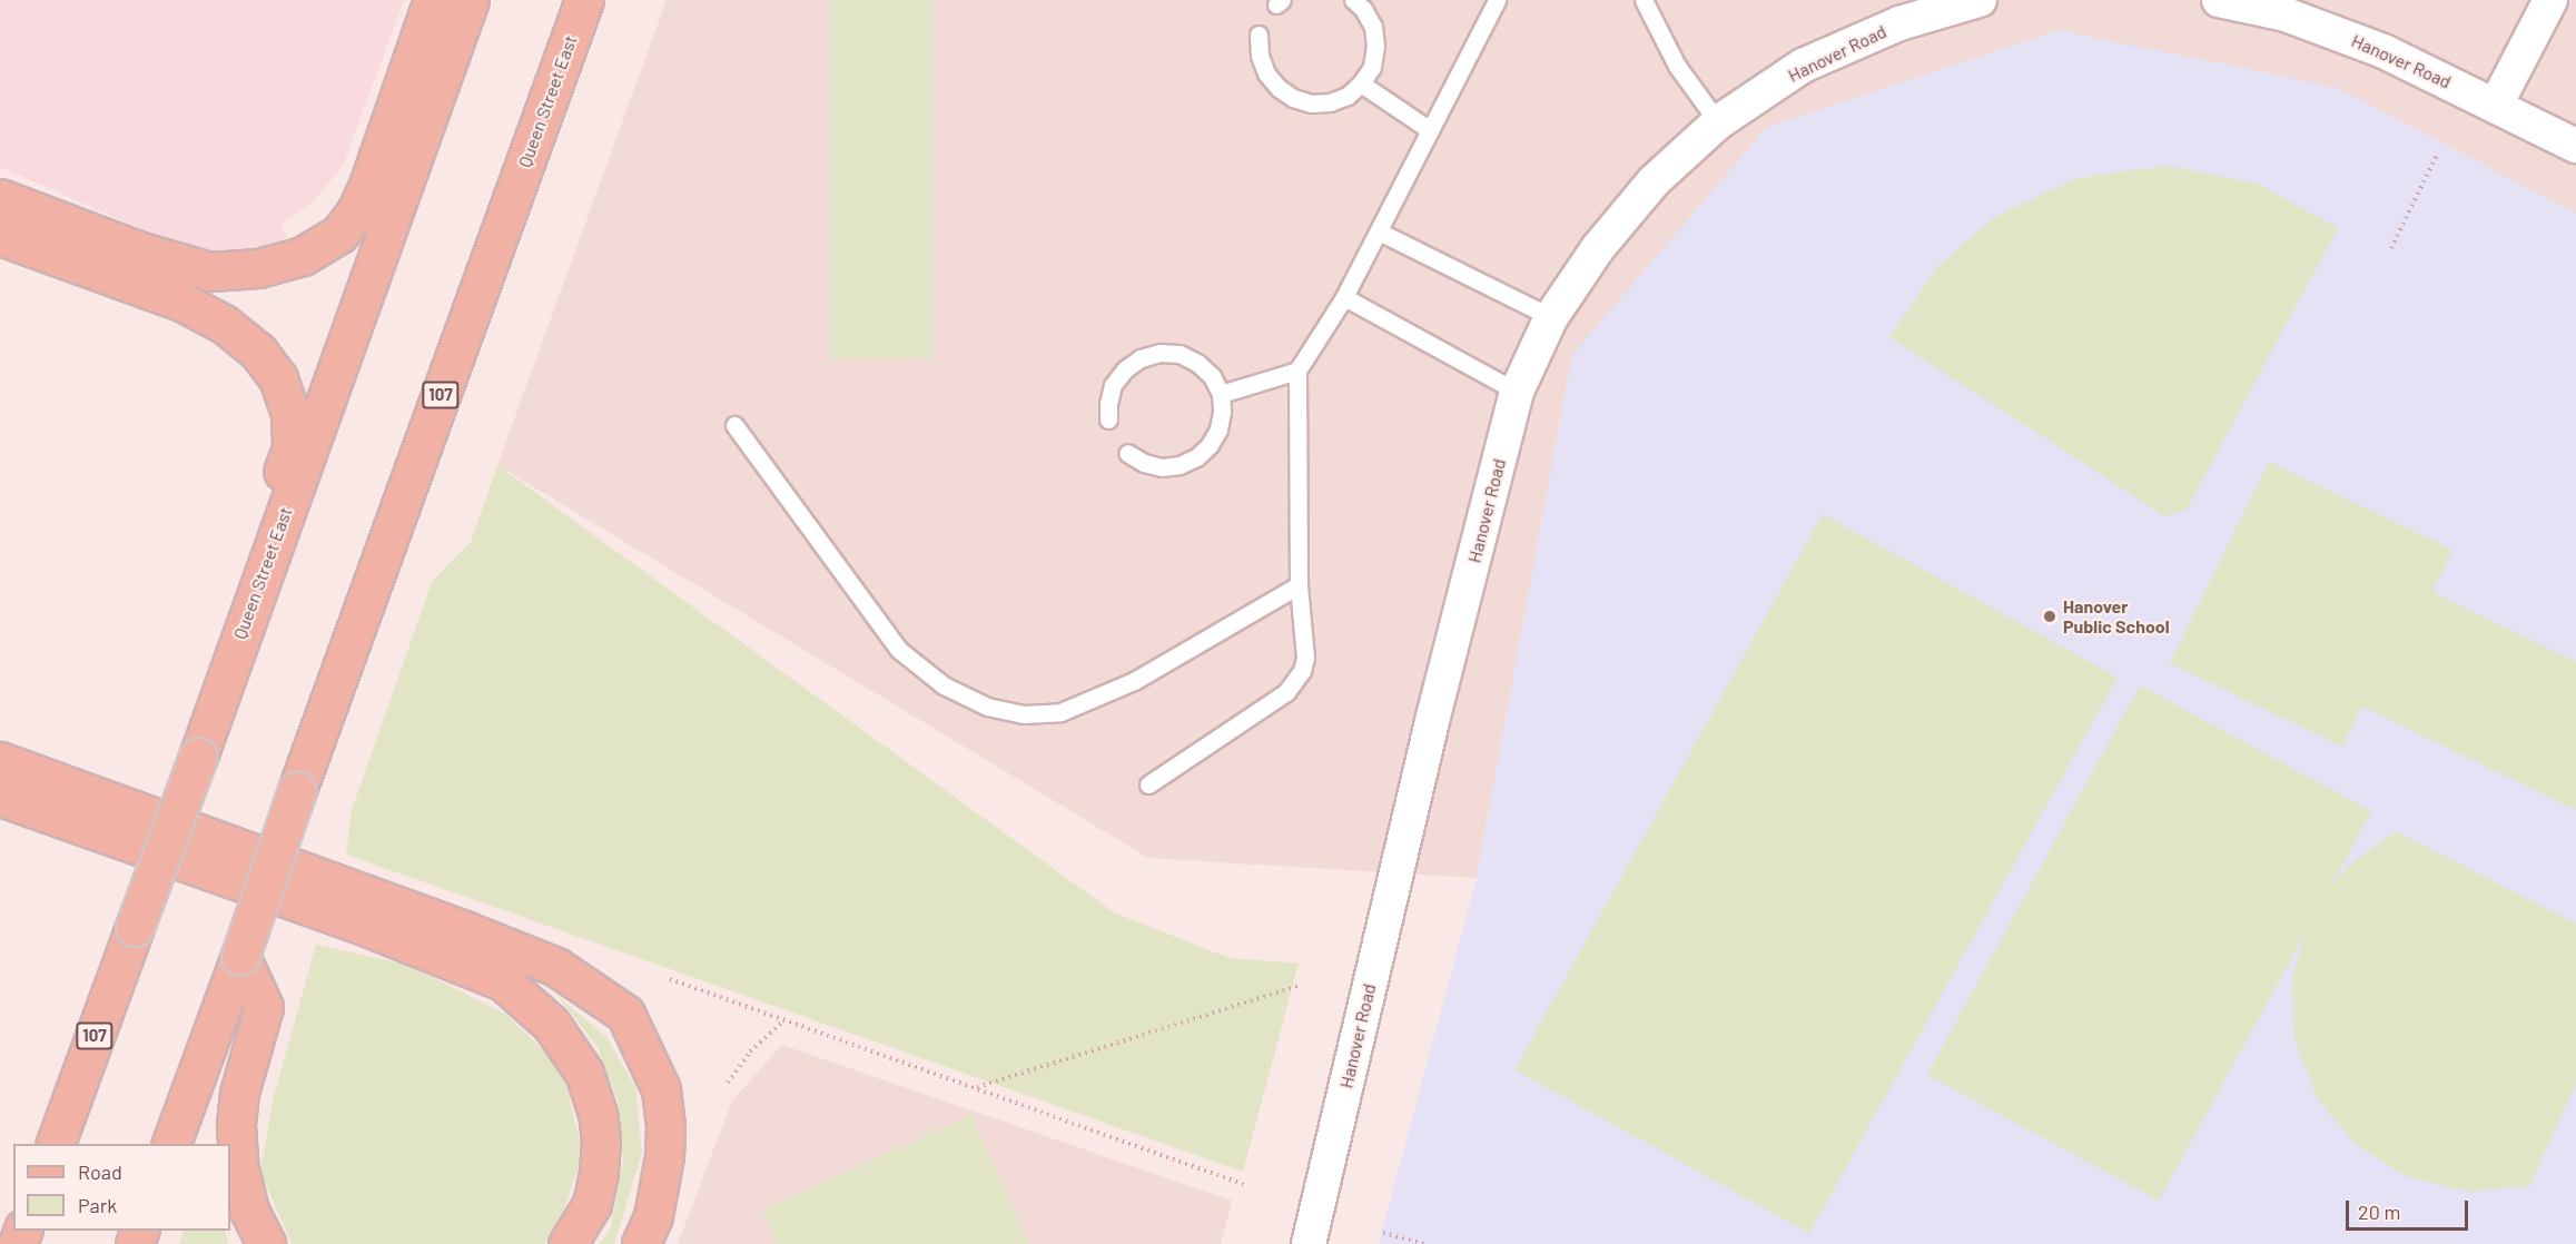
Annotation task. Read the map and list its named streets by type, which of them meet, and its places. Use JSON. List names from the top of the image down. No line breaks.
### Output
{"streets":{"main road":["Queen Street East","107"],"street":["Hanover Road"]},"places":["Hanover Public School"],"legend":["Road","Park"],"scale_bar":"20 m"}
